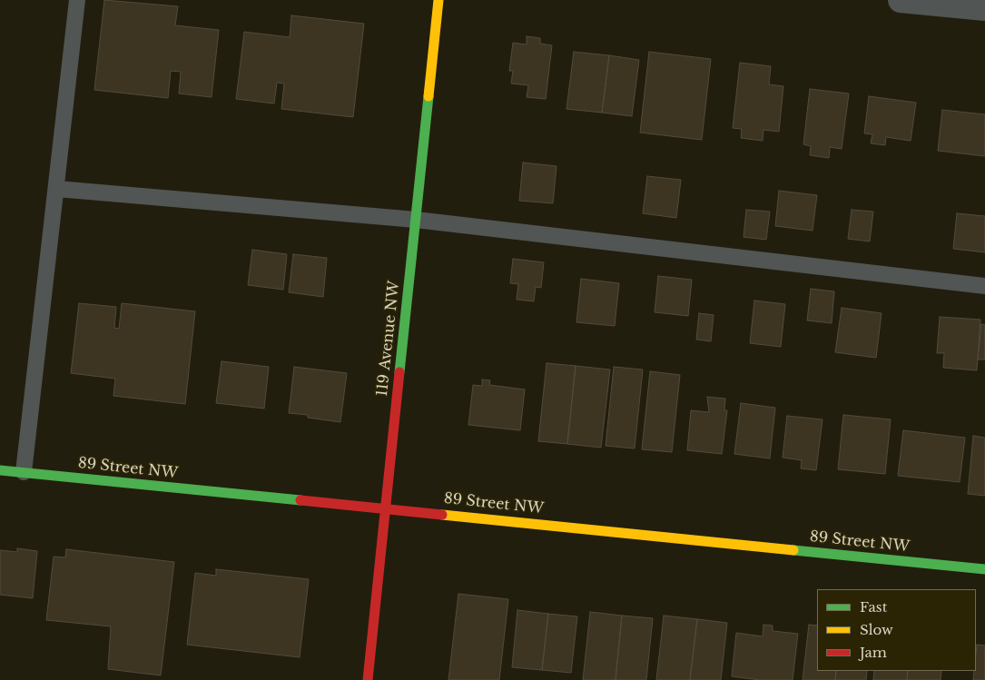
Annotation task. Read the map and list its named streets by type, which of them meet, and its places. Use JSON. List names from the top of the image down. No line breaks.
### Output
{"streets":{"street":["119 Avenue NW","89 Street NW"]},"crossings":[["119 Avenue NW","89 Street NW"]],"legend":["Fast","Slow","Jam"]}
